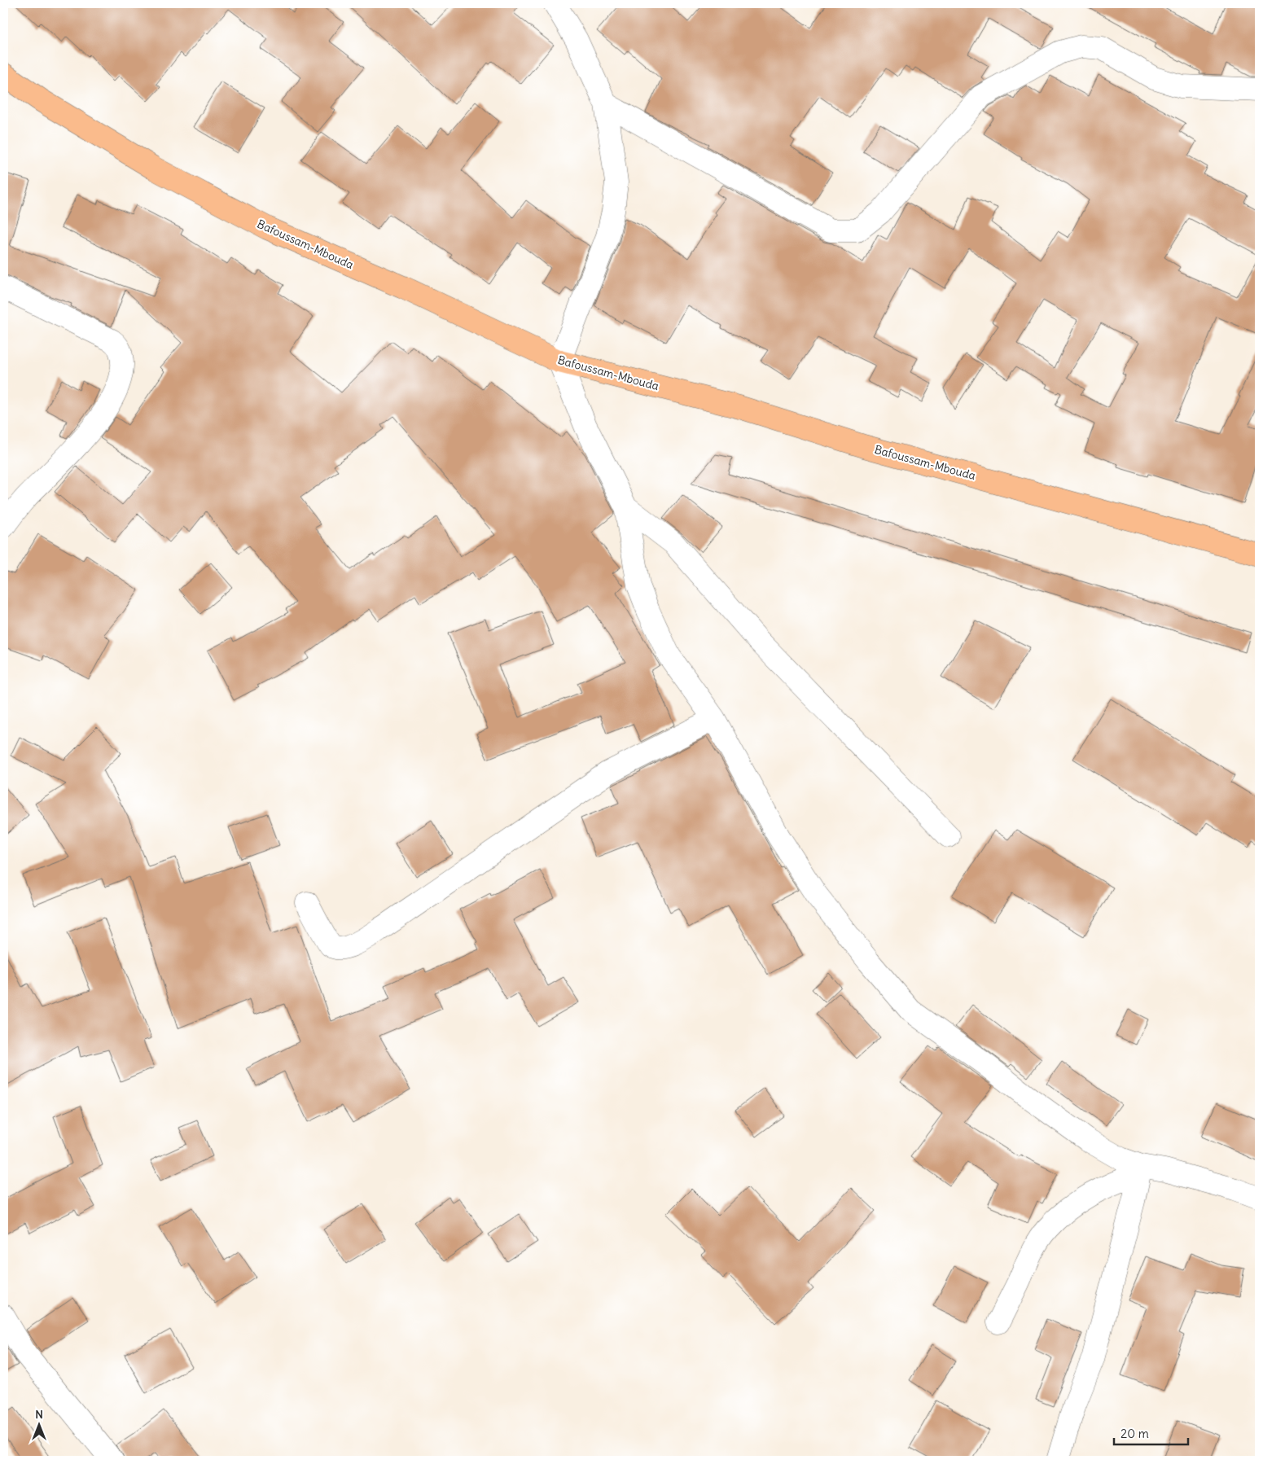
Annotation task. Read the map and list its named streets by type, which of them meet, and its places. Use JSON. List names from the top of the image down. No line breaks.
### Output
{"streets":{"highway":["Bafoussam-Mbouda"]},"scale_bar":"20 m","north":"top"}
